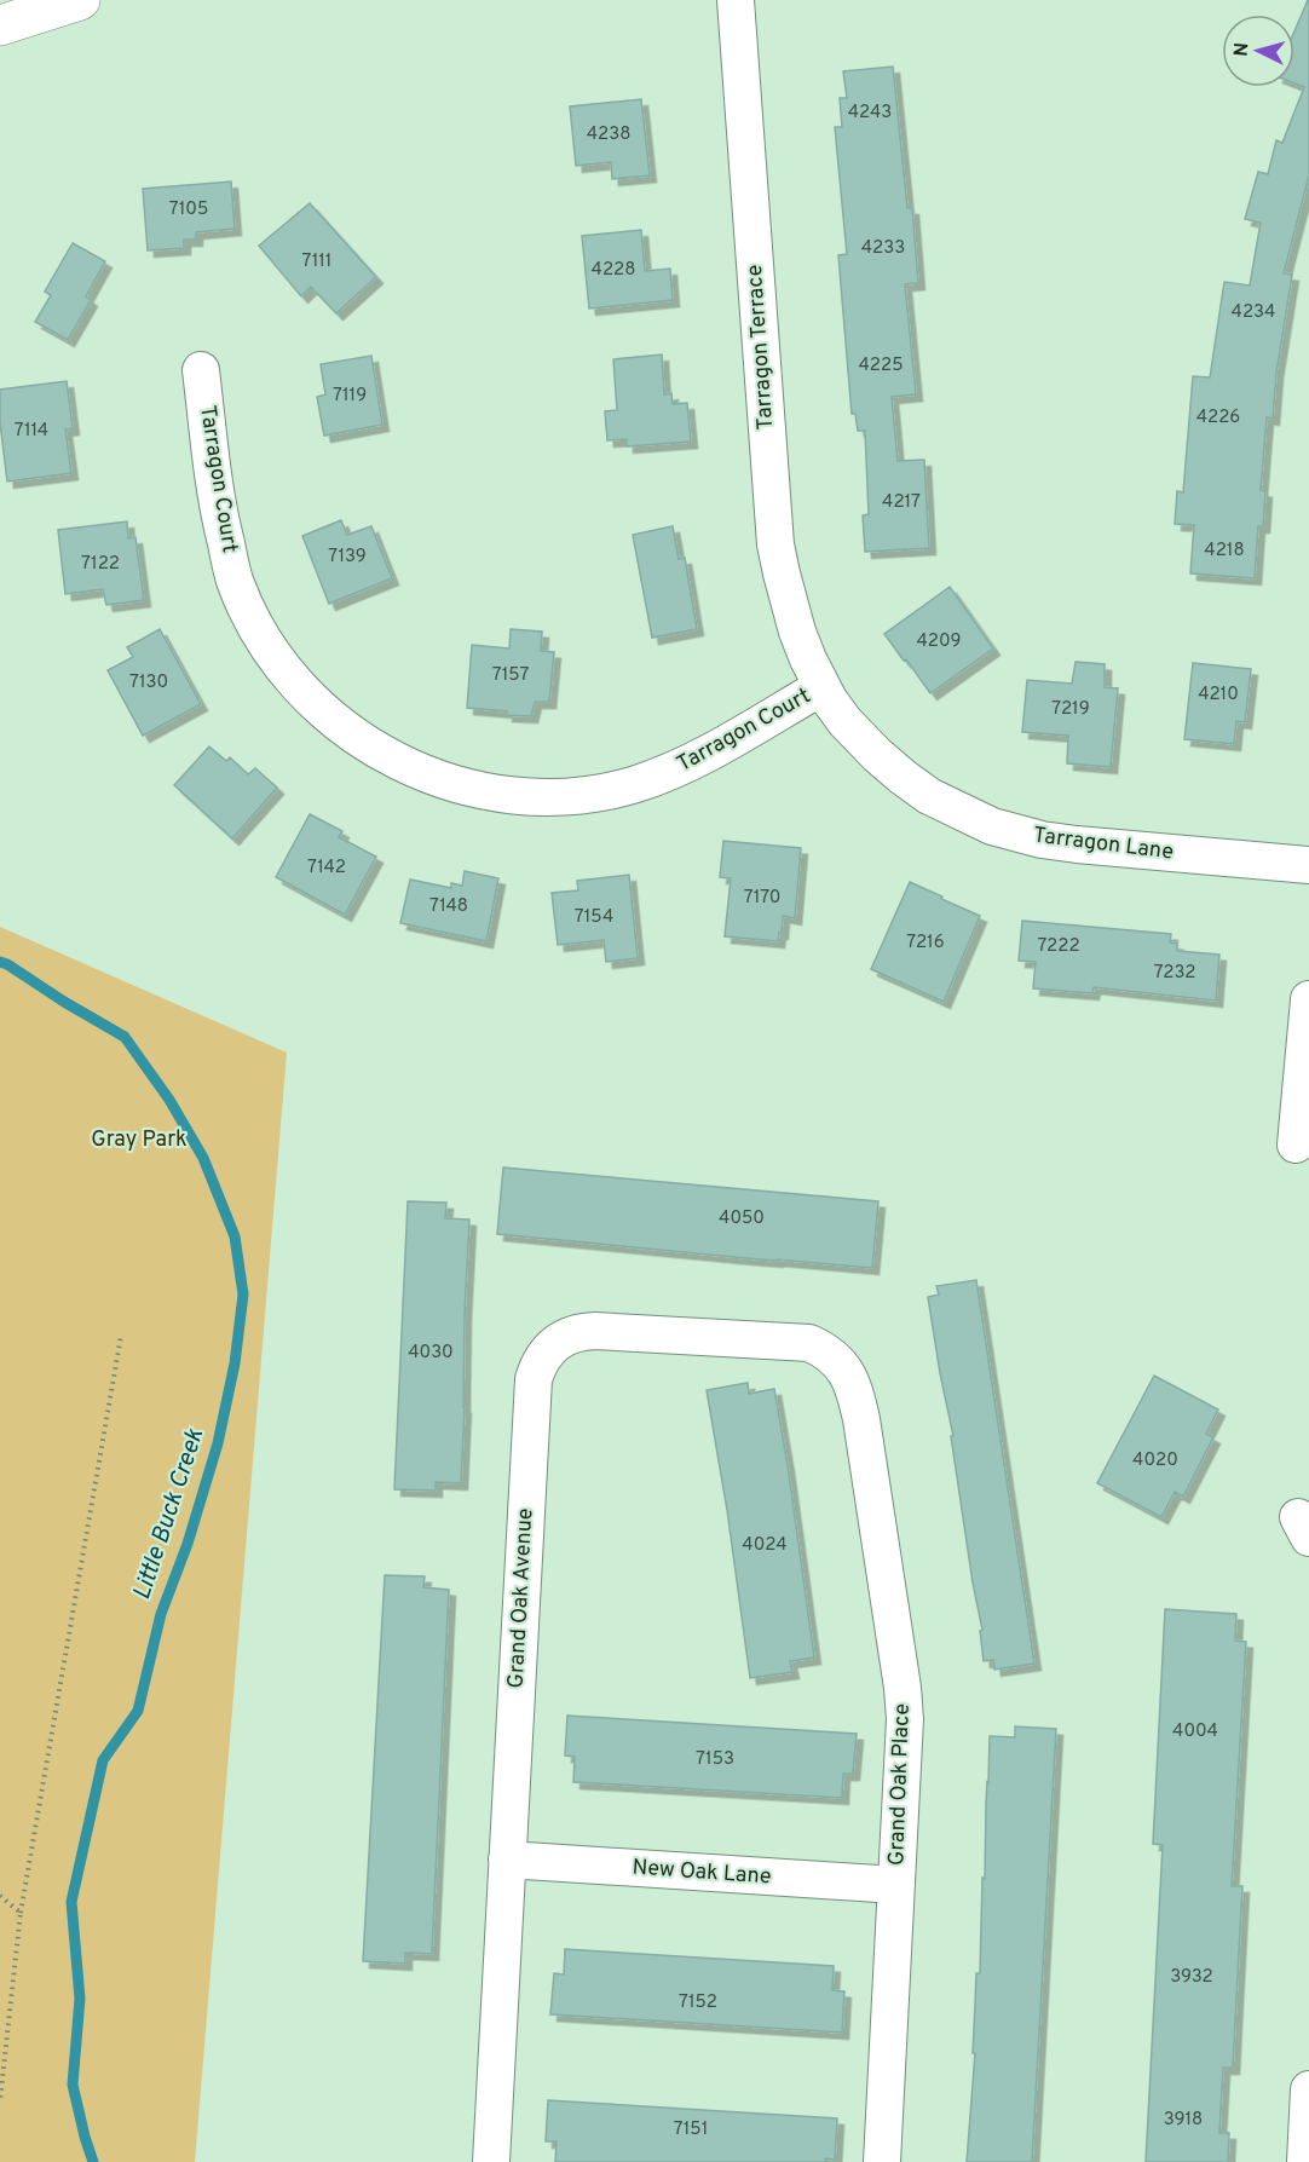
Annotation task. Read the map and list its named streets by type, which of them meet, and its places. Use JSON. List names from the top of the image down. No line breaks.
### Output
{"streets":{"street":["Tarragon Terrace","Tarragon Court","Tarragon Lane","Grand Oak Avenue","Grand Oak Place","New Oak Lane"]},"crossings":[["Tarragon Terrace","Tarragon Court"],["Tarragon Terrace","Tarragon Lane"],["Tarragon Court","Tarragon Lane"],["Grand Oak Avenue","Grand Oak Place"],["Grand Oak Avenue","New Oak Lane"],["Grand Oak Place","New Oak Lane"]],"water":["Little Buck Creek"],"parks":["Gray Park"],"house_numbers":["4243","4238","7105","4233","7111","4228","4234","4225","7119","4226","7114","4217","4218","7139","7122","4209","7157","7130","4210","7219","7142","7170","7148","7154","7216","7222","7232","4050","4030","4020","4024","4004","7153","3932","7152","3918","7151"],"north":"left"}
